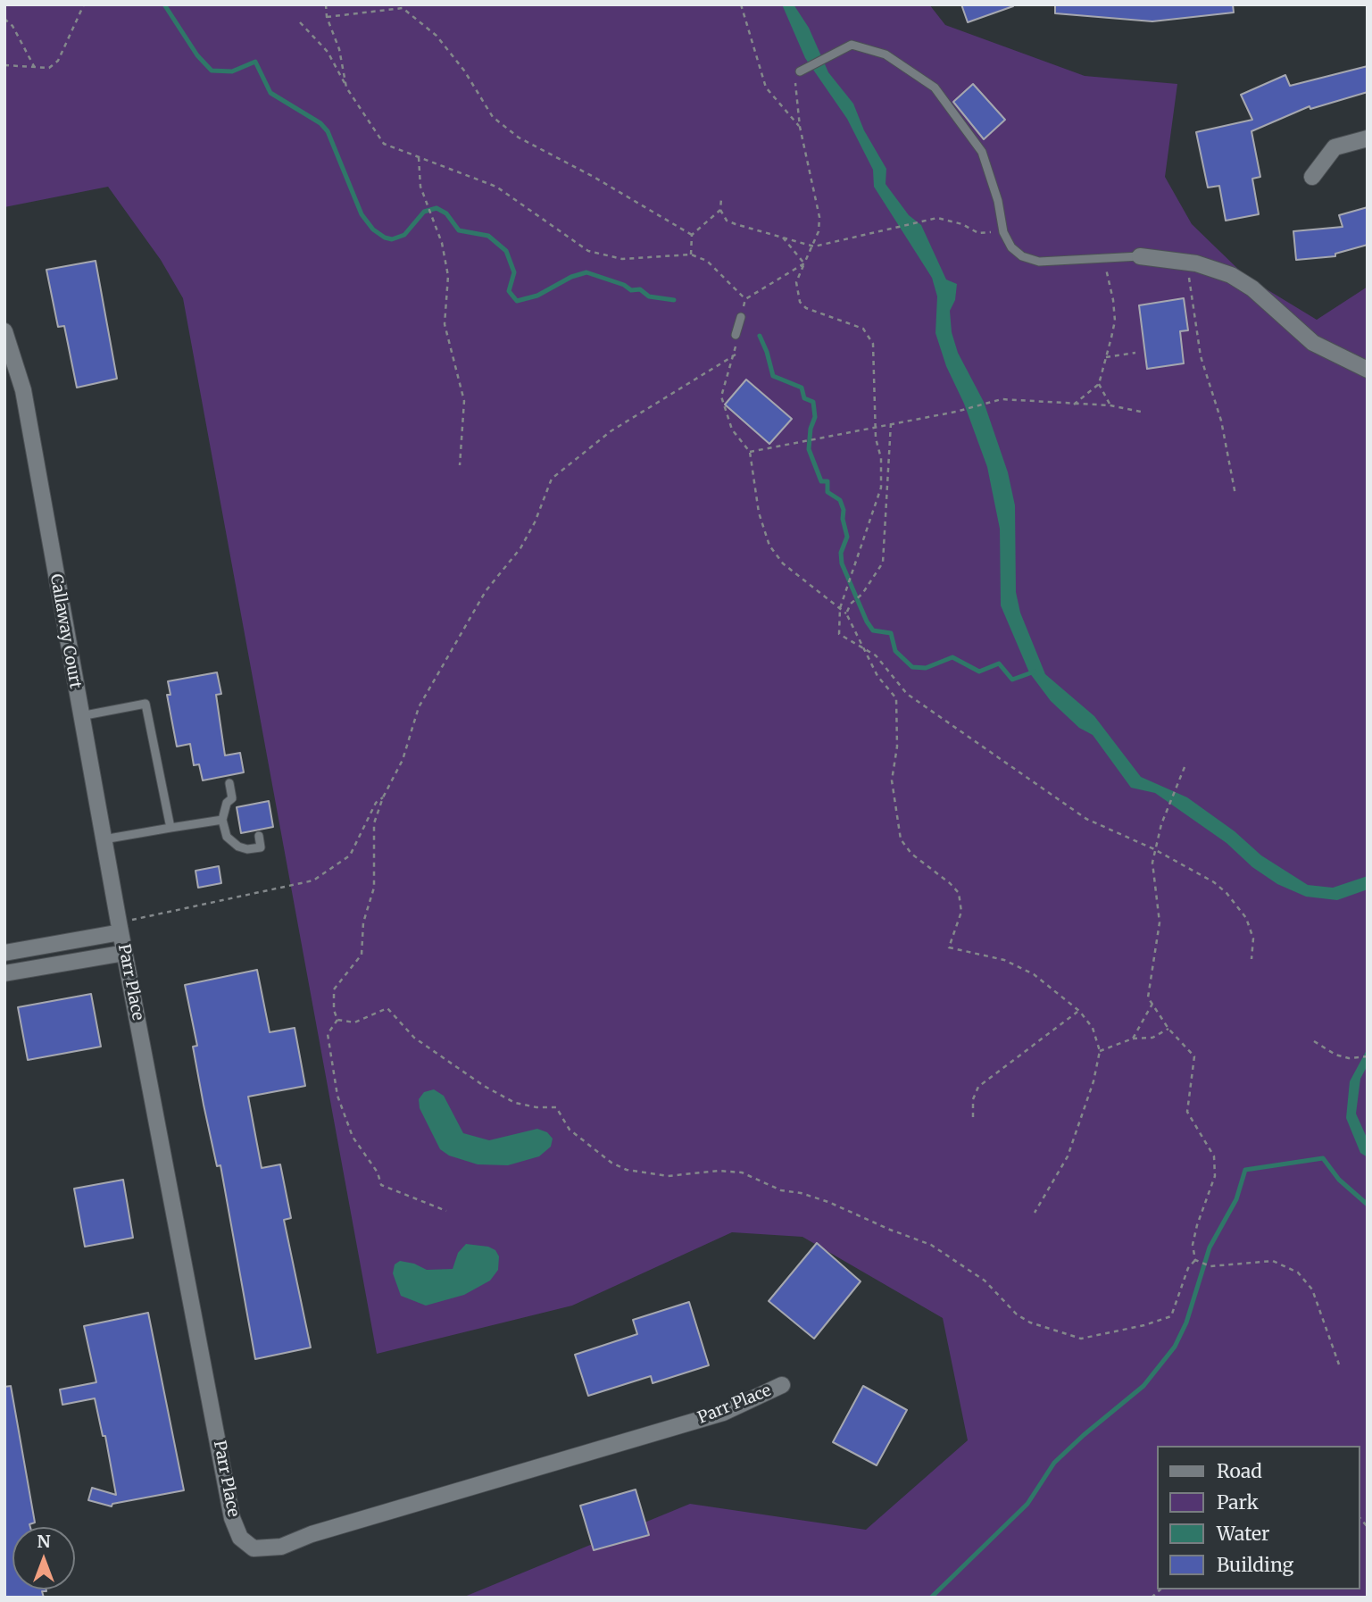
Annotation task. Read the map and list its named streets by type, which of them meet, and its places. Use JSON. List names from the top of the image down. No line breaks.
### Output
{"streets":{"street":["Callaway Court","Parr Place"]},"crossings":[["Callaway Court","Parr Place"]],"legend":["Road","Park","Water","Building"],"north":"top"}
